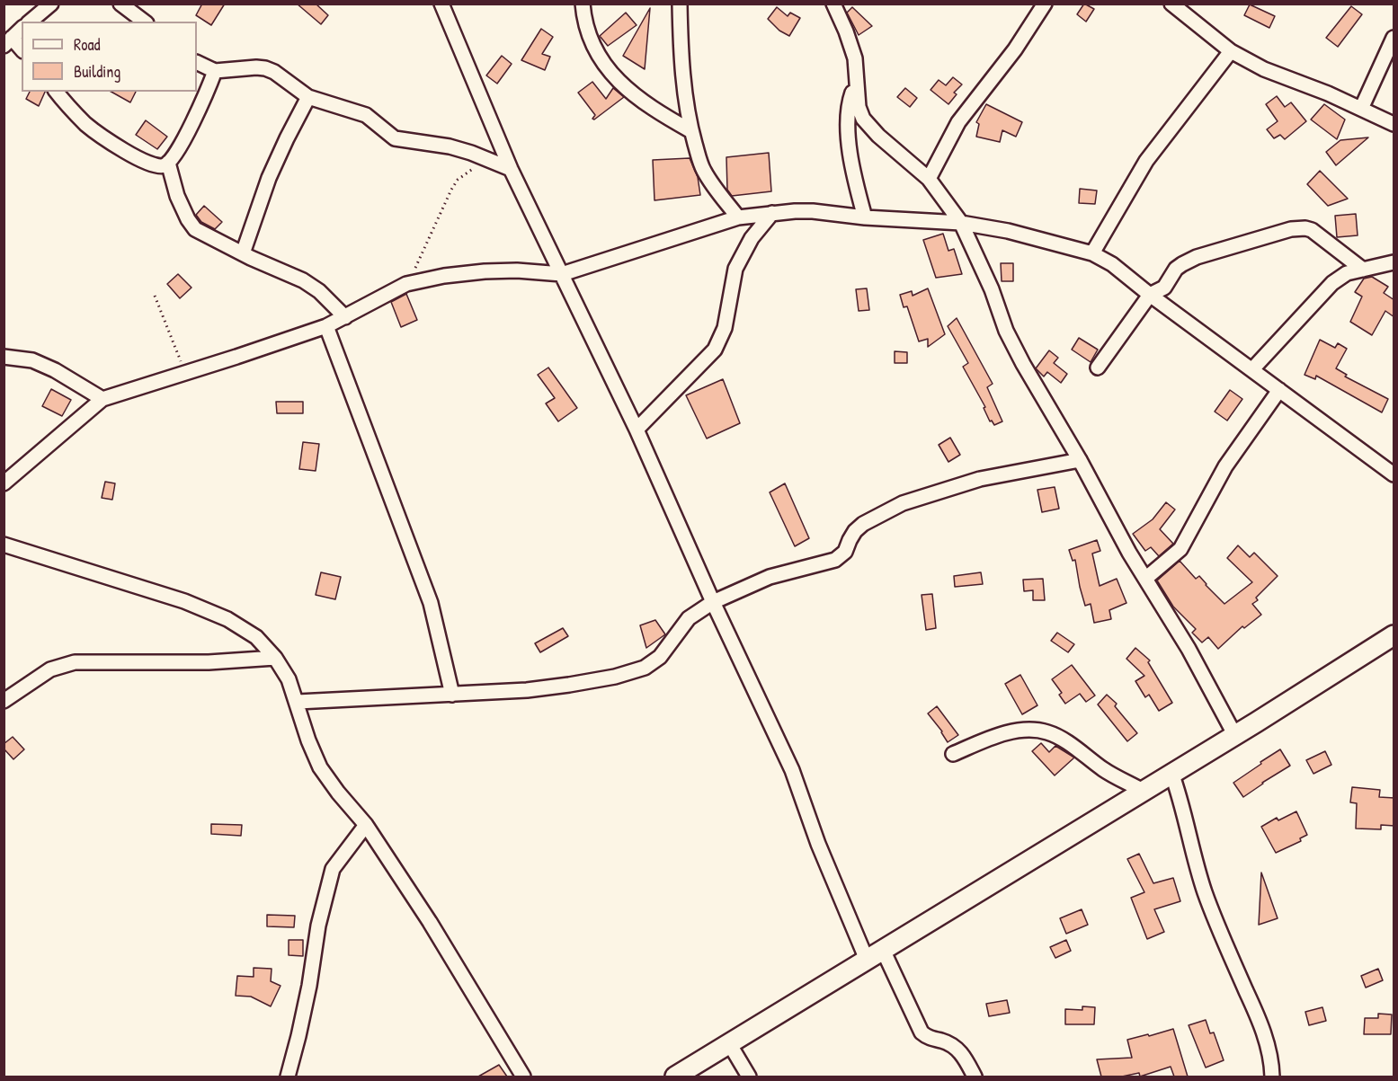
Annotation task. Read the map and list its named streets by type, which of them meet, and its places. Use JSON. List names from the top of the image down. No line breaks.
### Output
{"legend":["Road","Building"]}
